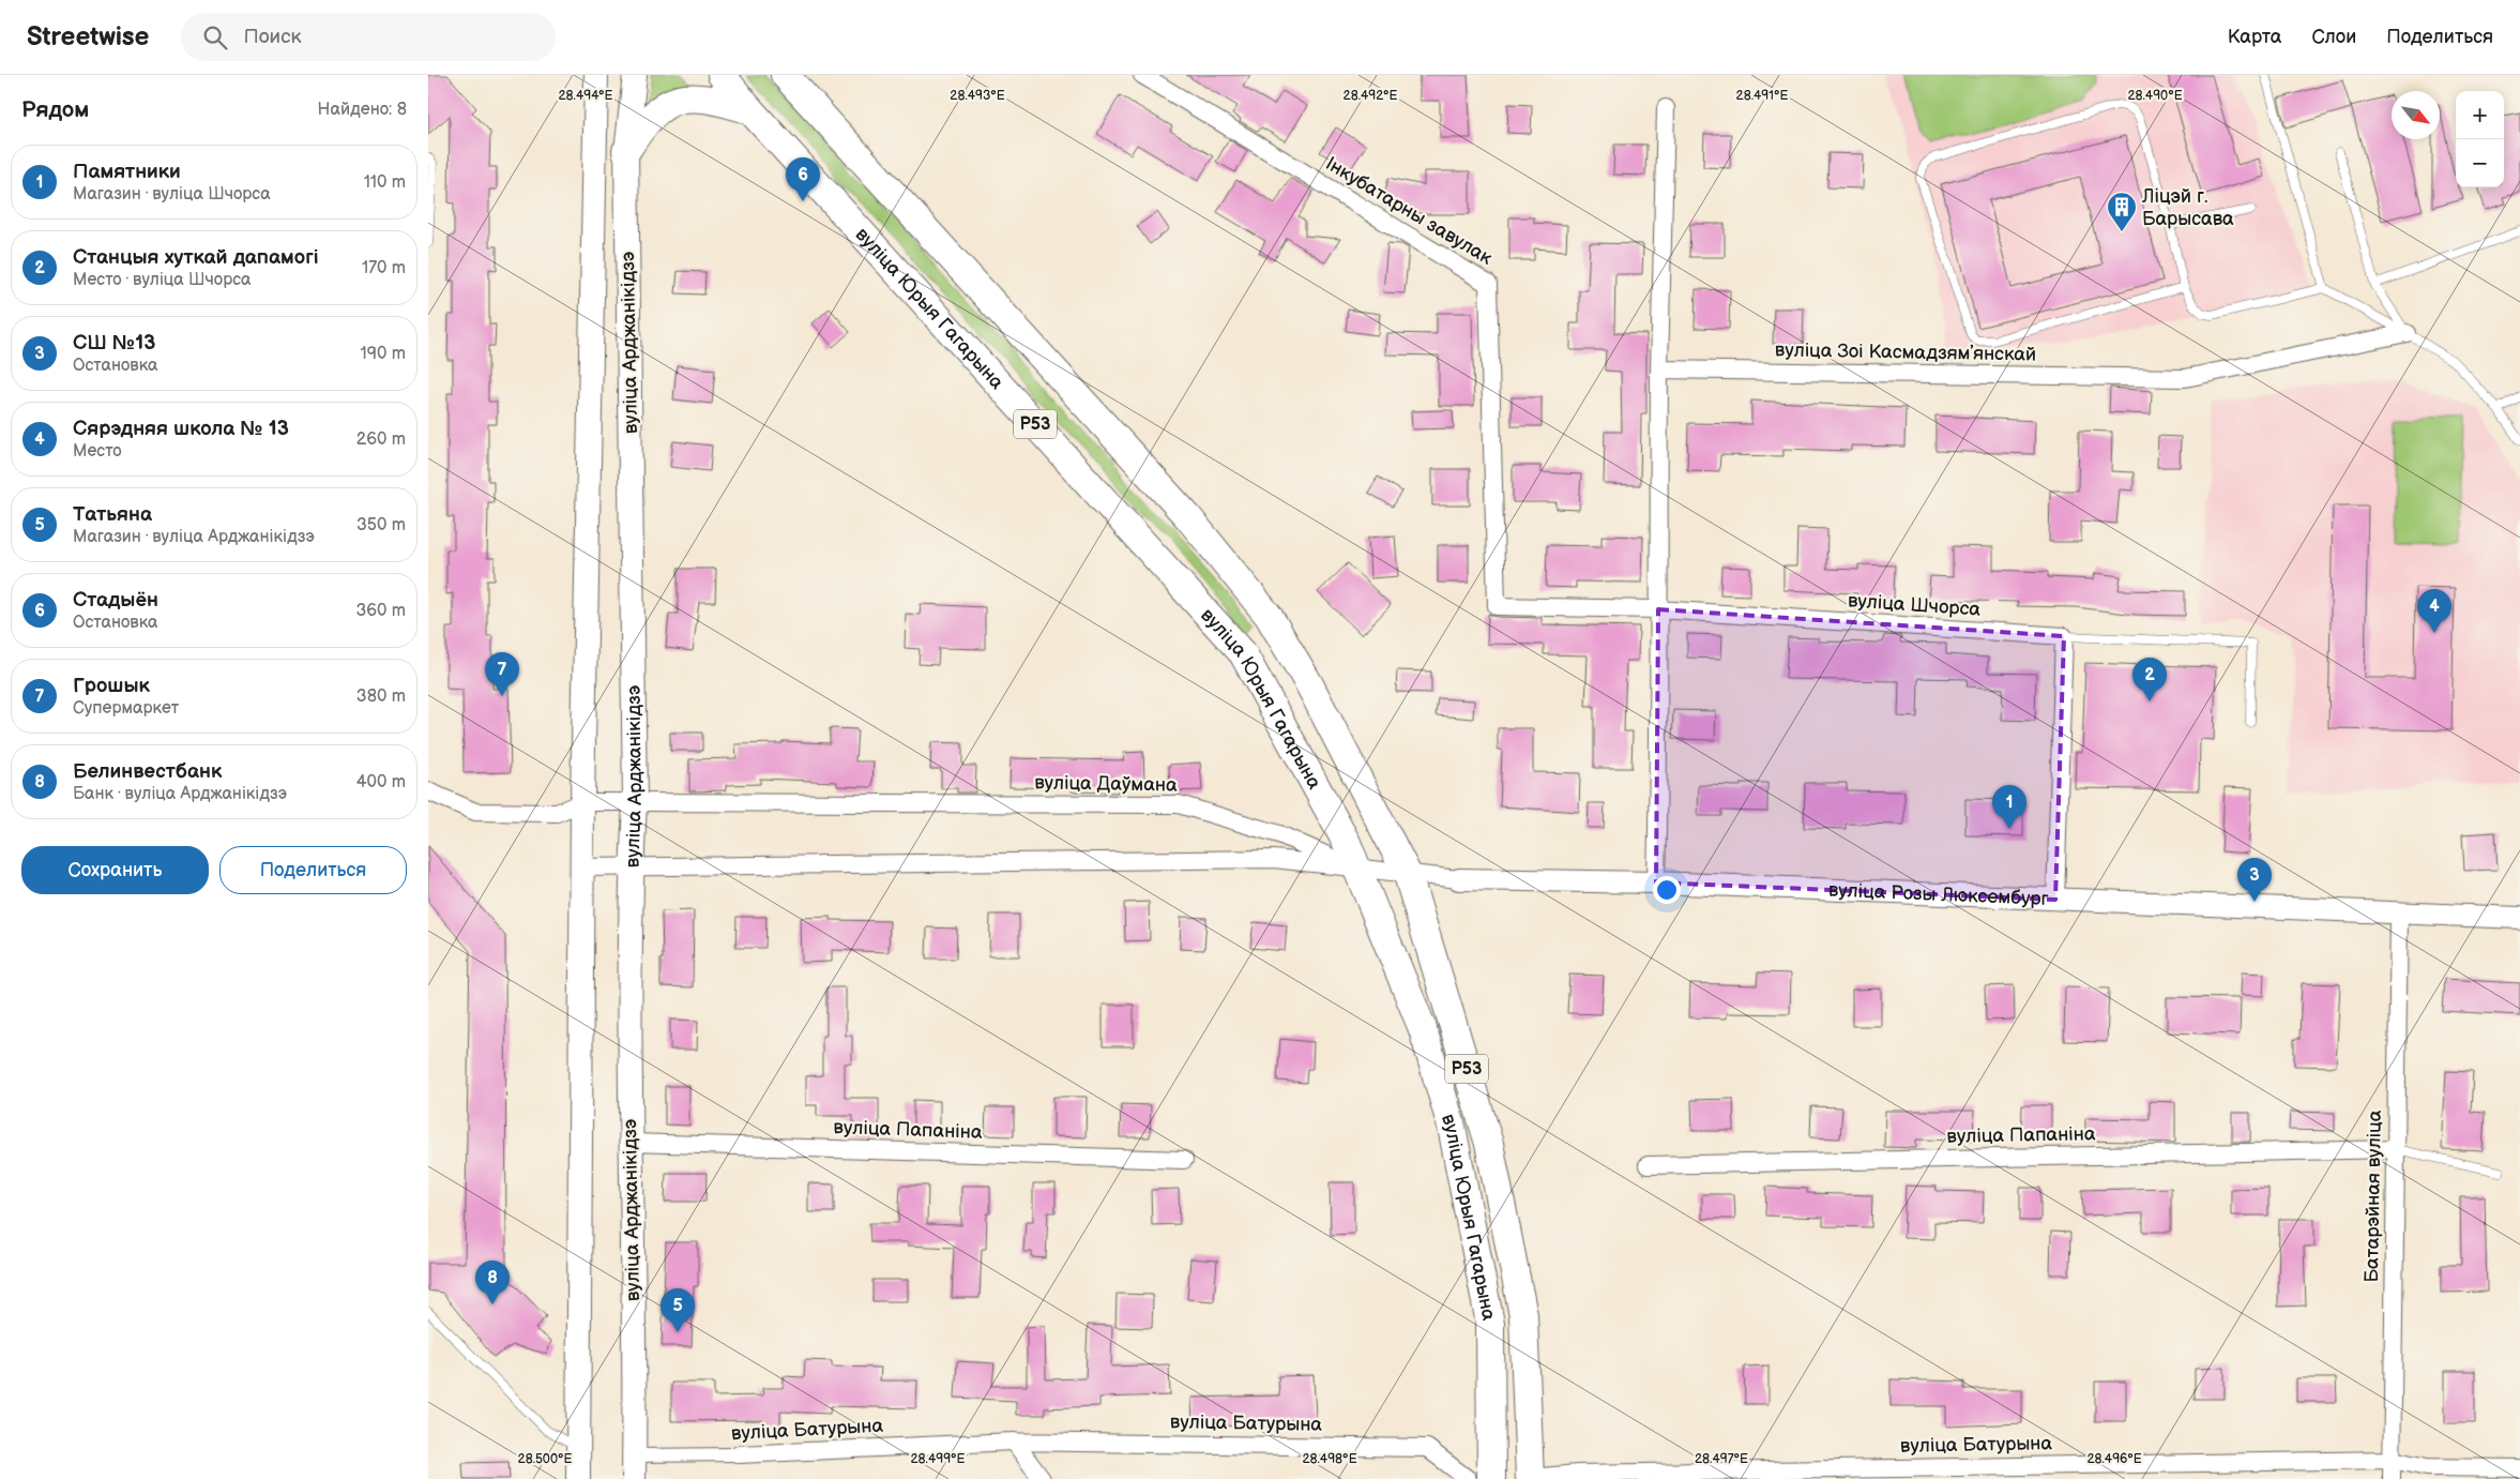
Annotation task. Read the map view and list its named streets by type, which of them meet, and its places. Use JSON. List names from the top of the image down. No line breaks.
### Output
{"streets":{"main road":["вуліца Юрыя Гагарына","вуліца Арджанікідзэ","Р53"],"street":["Інкубатарны завулак","вуліца Зоі Касмадзямʼянскай","вуліца Шчорса","вуліца Даўмана","вуліца Розы Люксембург","вуліца Папаніна","Батарэйная вуліца","вуліца Батурына"]},"crossings":[["Інкубатарны завулак","вуліца Шчорса"],["вуліца Юрыя Гагарына","вуліца Даўмана"],["вуліца Юрыя Гагарына","вуліца Розы Люксембург"],["вуліца Юрыя Гагарына","вуліца Батурына"],["вуліца Арджанікідзэ","вуліца Даўмана"],["вуліца Арджанікідзэ","вуліца Папаніна"],["вуліца Арджанікідзэ","вуліца Батурына"],["вуліца Даўмана","вуліца Розы Люксембург"],["вуліца Розы Люксембург","Батарэйная вуліца"],["вуліца Папаніна","Батарэйная вуліца"],["Батарэйная вуліца","вуліца Батурына"]],"places":{"building":["Ліцэй г. Барысава"]},"north":"bottom right","page":{"header":"Streetwise","search":"Поиск","nav":["Карта","Слои","Поделиться"],"heading":["Рядом","Найдено: 8"],"map_buttons":["+","−"],"list":[{"mark":"1","name":"Памятники","note":"Магазин · вуліца Шчорса","value":"110 m"},{"mark":"2","name":"Станцыя хуткай дапамогі","note":"Место · вуліца Шчорса","value":"170 m"},{"mark":"3","name":"СШ №13","note":"Остановка","value":"190 m"},{"mark":"4","name":"Сярэдняя школа № 13","note":"Место","value":"260 m"},{"mark":"5","name":"Татьяна","note":"Магазин · вуліца Арджанікідзэ","value":"350 m"},{"mark":"6","name":"Стадыён","note":"Остановка","value":"360 m"},{"mark":"7","name":"Грошык","note":"Супермаркет","value":"380 m"},{"mark":"8","name":"Белинвестбанк","note":"Банк · вуліца Арджанікідзэ","value":"400 m"}],"pins":["6","4","7","2","1","3","8","5"],"buttons":["Сохранить","Поделиться"]},"coordinates":["28.494°E","28.493°E","28.492°E","28.491°E","28.490°E","28.500°E","28.499°E","28.498°E","28.497°E","28.496°E"]}
